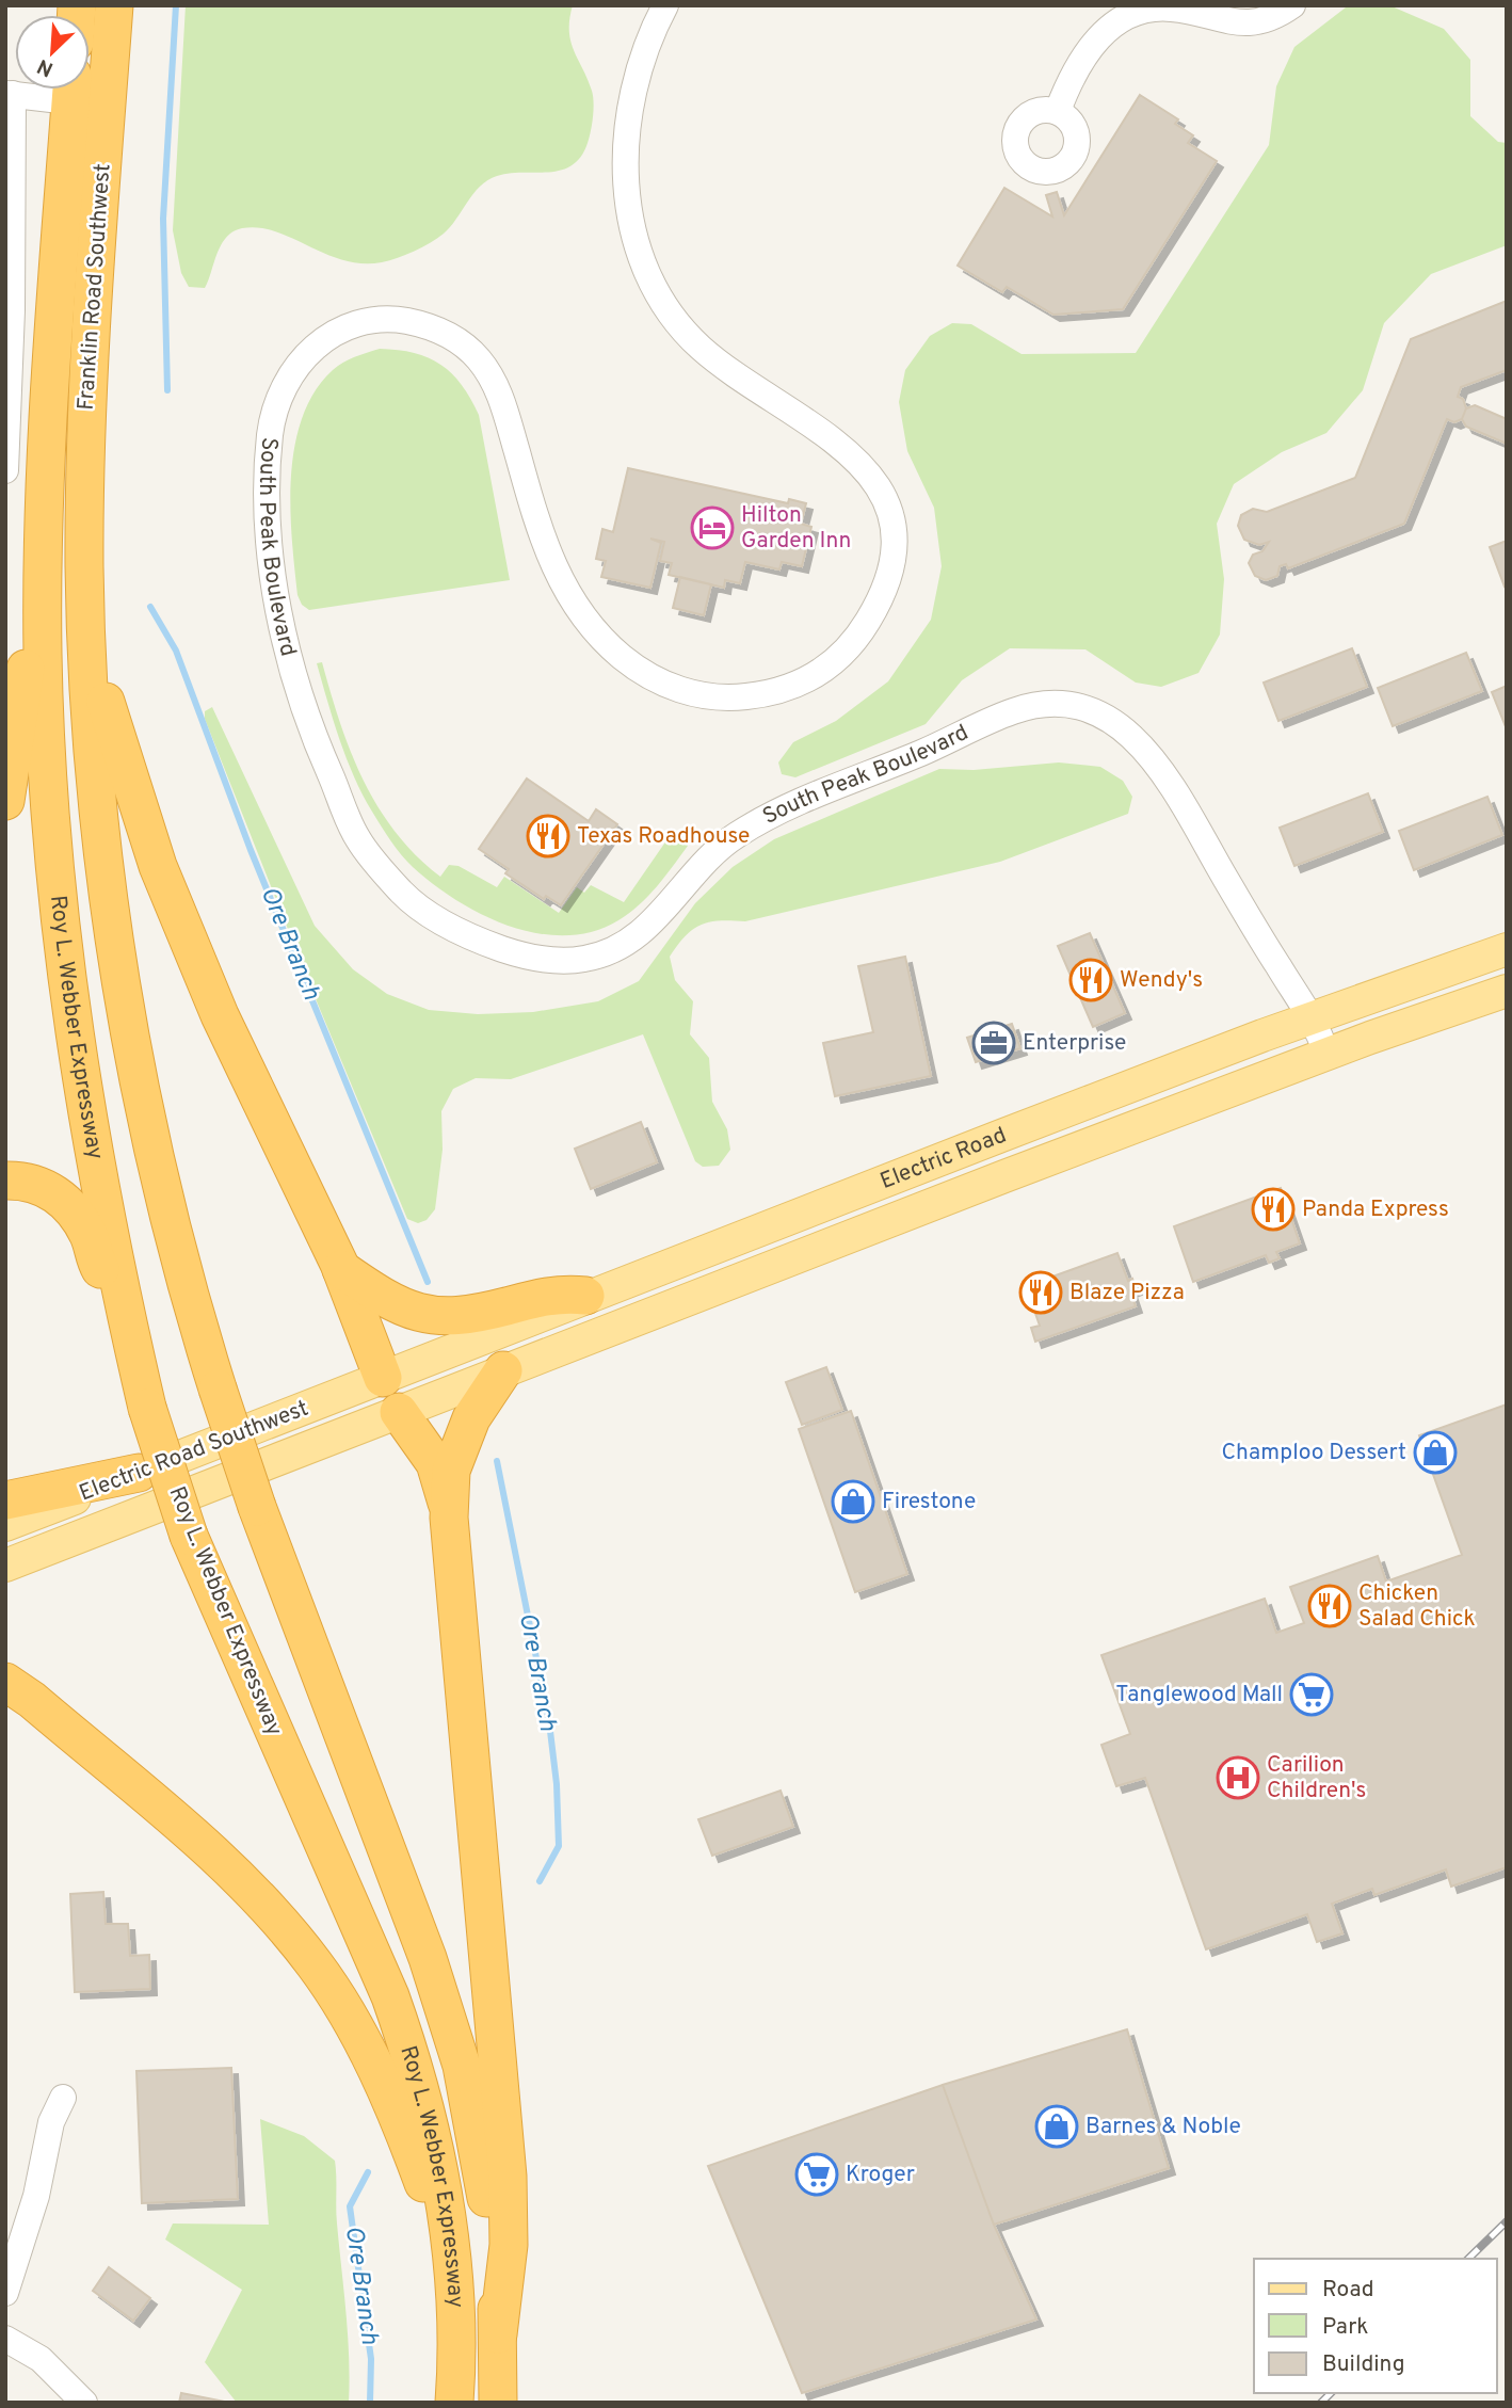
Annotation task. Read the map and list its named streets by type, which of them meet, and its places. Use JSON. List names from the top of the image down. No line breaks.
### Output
{"streets":{"highway":["Franklin Road Southwest","Roy L. Webber Expressway"],"main road":["Electric Road","Electric Road Southwest"],"street":["South Peak Boulevard"]},"crossings":[["Franklin Road Southwest","Roy L. Webber Expressway"],["South Peak Boulevard","Electric Road"],["Electric Road","Electric Road Southwest"]],"water":["Ore Branch"],"places":{"hotel":["Hilton Garden Inn"],"restaurant":["Texas Roadhouse","Wendy's","Panda Express","Blaze Pizza","Chicken Salad Chick"],"office":["Enterprise"],"shop":["Champloo Dessert","Firestone","Barnes & Noble"],"supermarket":["Tanglewood Mall","Kroger"],"hospital":["Carilion Children's"]},"legend":["Road","Park","Building"],"north":"bottom left"}
